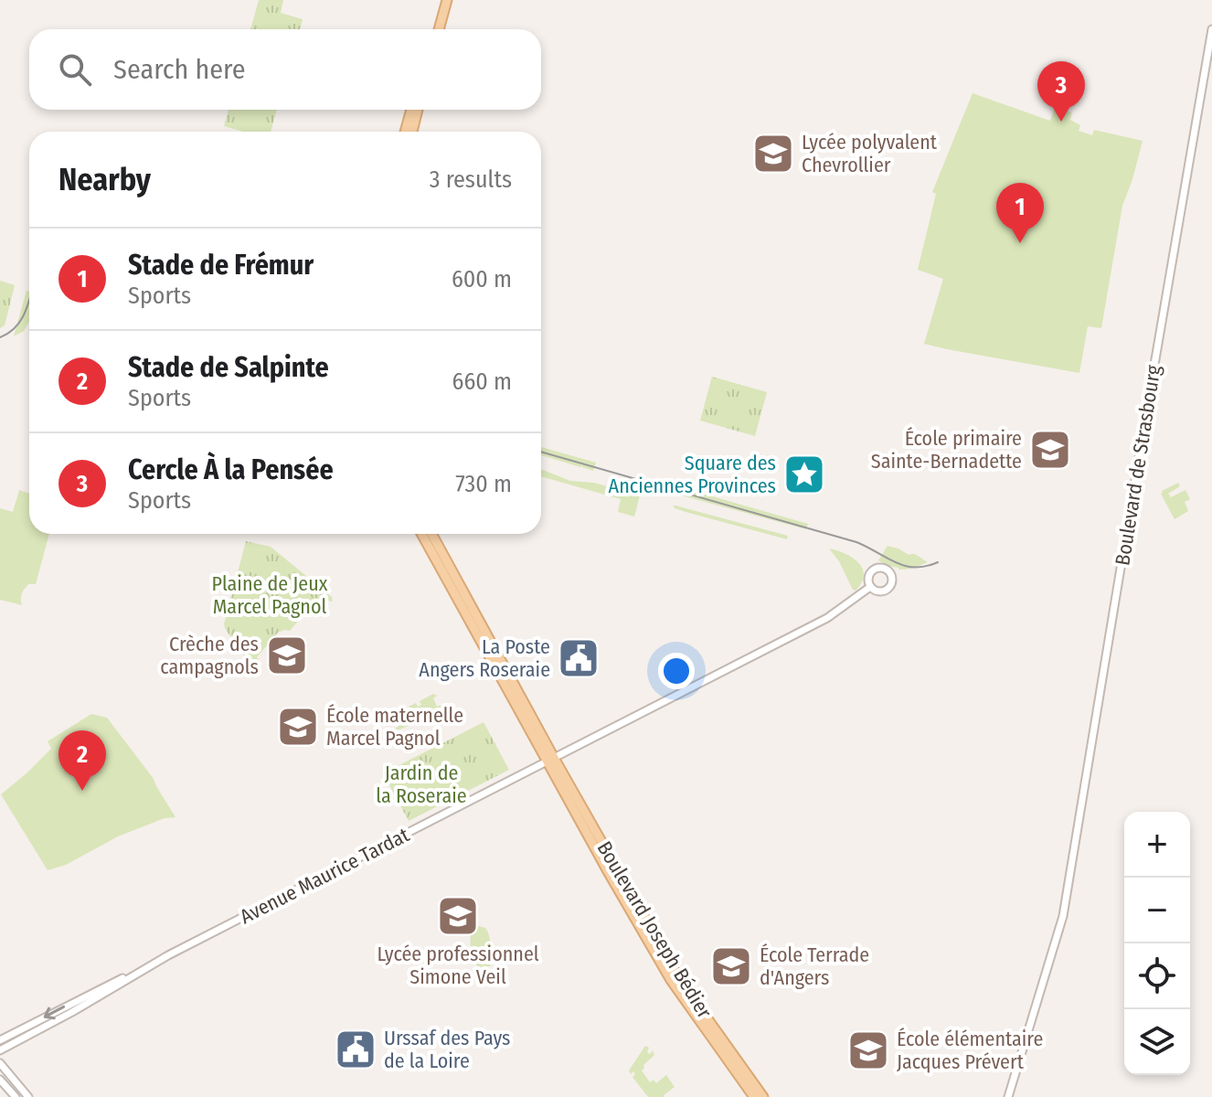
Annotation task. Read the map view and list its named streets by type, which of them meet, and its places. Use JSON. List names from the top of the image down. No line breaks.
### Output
{"streets":{"main road":["Boulevard Joseph Bédier"],"street":["Boulevard de Strasbourg","Avenue Maurice Tardat"]},"crossings":[["Avenue Maurice Tardat","Boulevard Joseph Bédier"]],"parks":["Plaine de Jeux Marcel Pagnol","Jardin de la Roseraie"],"places":{"school or university":["Lycée polyvalent Chevrollier","École primaire Sainte-Bernadette","Crèche des campagnols","École maternelle Marcel Pagnol","Lycée professionnel Simone Veil","École Terrade d'Angers","École élémentaire Jacques Prévert"],"place":["Square des Anciennes Provinces"],"public building":["La Poste Angers Roseraie","Urssaf des Pays de la Loire"]},"page":{"search":"Search here","pins":["3","1","2"],"heading":["Nearby","3 results"],"list":[{"mark":"1","name":"Stade de Frémur","note":"Sports","value":"600 m"},{"mark":"2","name":"Stade de Salpinte","note":"Sports","value":"660 m"},{"mark":"3","name":"Cercle À la Pensée","note":"Sports","value":"730 m"}],"map_buttons":["+","−"]}}
